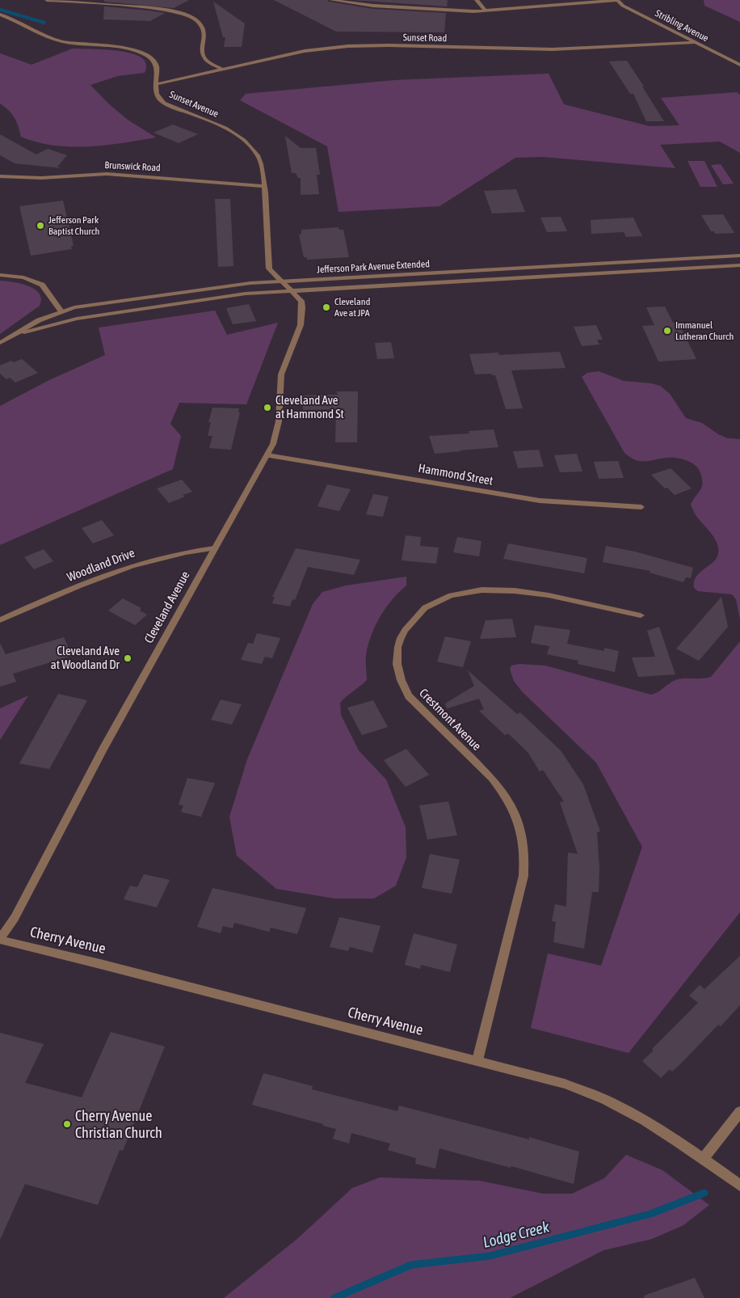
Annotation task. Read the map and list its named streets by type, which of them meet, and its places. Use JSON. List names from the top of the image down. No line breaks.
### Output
{"streets":{"street":["Stribling Avenue","Sunset Road","Sunset Avenue","Brunswick Road","Jefferson Park Avenue Extended","Hammond Street","Woodland Drive","Cleveland Avenue","Crestmont Avenue","Cherry Avenue"]},"crossings":[["Stribling Avenue","Sunset Road"],["Sunset Road","Sunset Avenue"],["Sunset Avenue","Brunswick Road"],["Sunset Avenue","Jefferson Park Avenue Extended"],["Sunset Avenue","Cleveland Avenue"],["Jefferson Park Avenue Extended","Cleveland Avenue"],["Hammond Street","Cleveland Avenue"],["Woodland Drive","Cleveland Avenue"],["Cleveland Avenue","Cherry Avenue"],["Crestmont Avenue","Cherry Avenue"]],"water":["Lodge Creek"],"places":["Jefferson Park Baptist Church","Cleveland Ave at JPA","Immanuel Lutheran Church","Cleveland Ave at Hammond St","Cleveland Ave at Woodland Dr","Cherry Avenue Christian Church"]}
